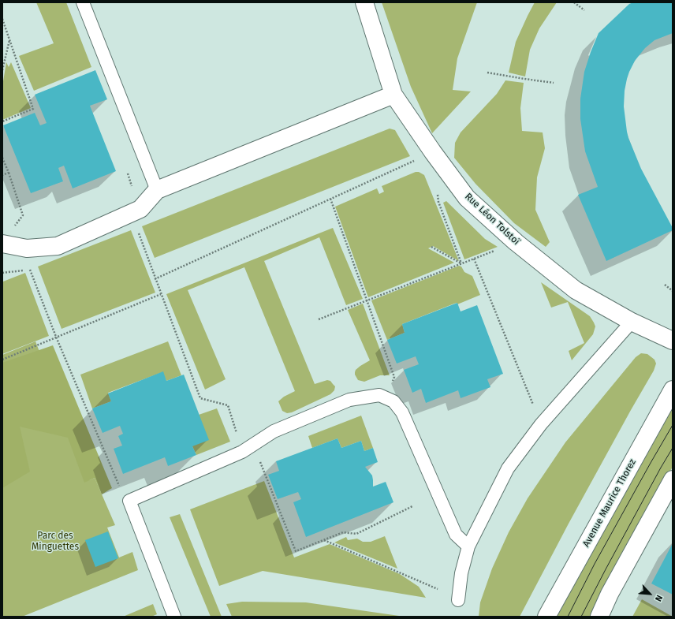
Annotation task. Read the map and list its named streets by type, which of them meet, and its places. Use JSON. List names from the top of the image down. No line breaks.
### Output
{"streets":{"street":["Rue Léon Tolstoï","Avenue Maurice Thorez"]},"parks":["Parc des Minguettes"],"north":"bottom right"}
